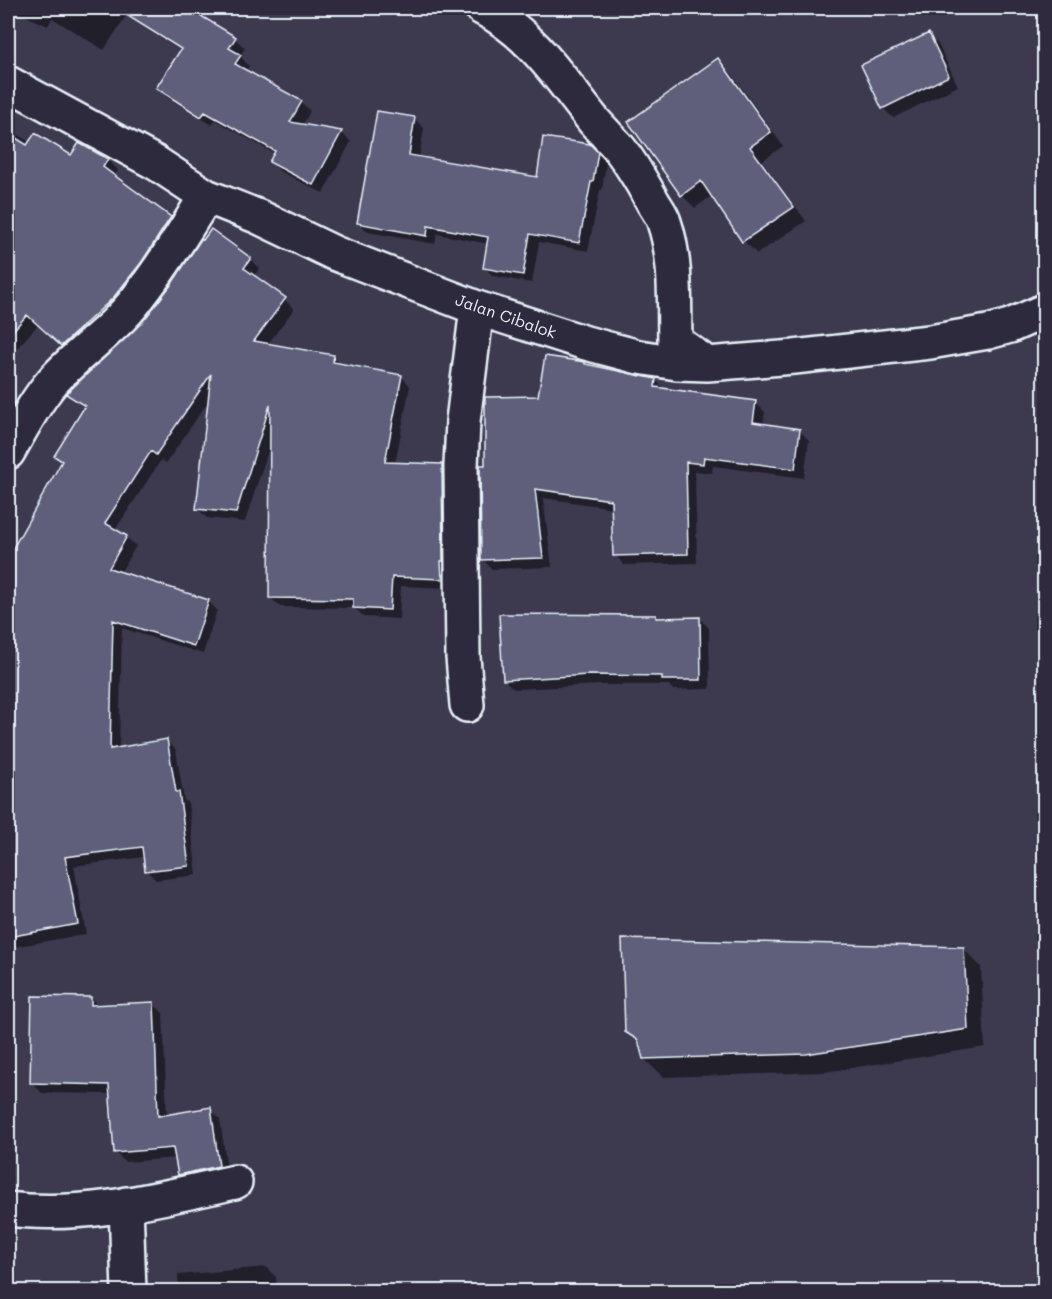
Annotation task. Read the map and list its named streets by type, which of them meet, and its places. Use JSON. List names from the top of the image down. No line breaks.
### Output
{"streets":{"street":["Jalan Cibalok"]}}
